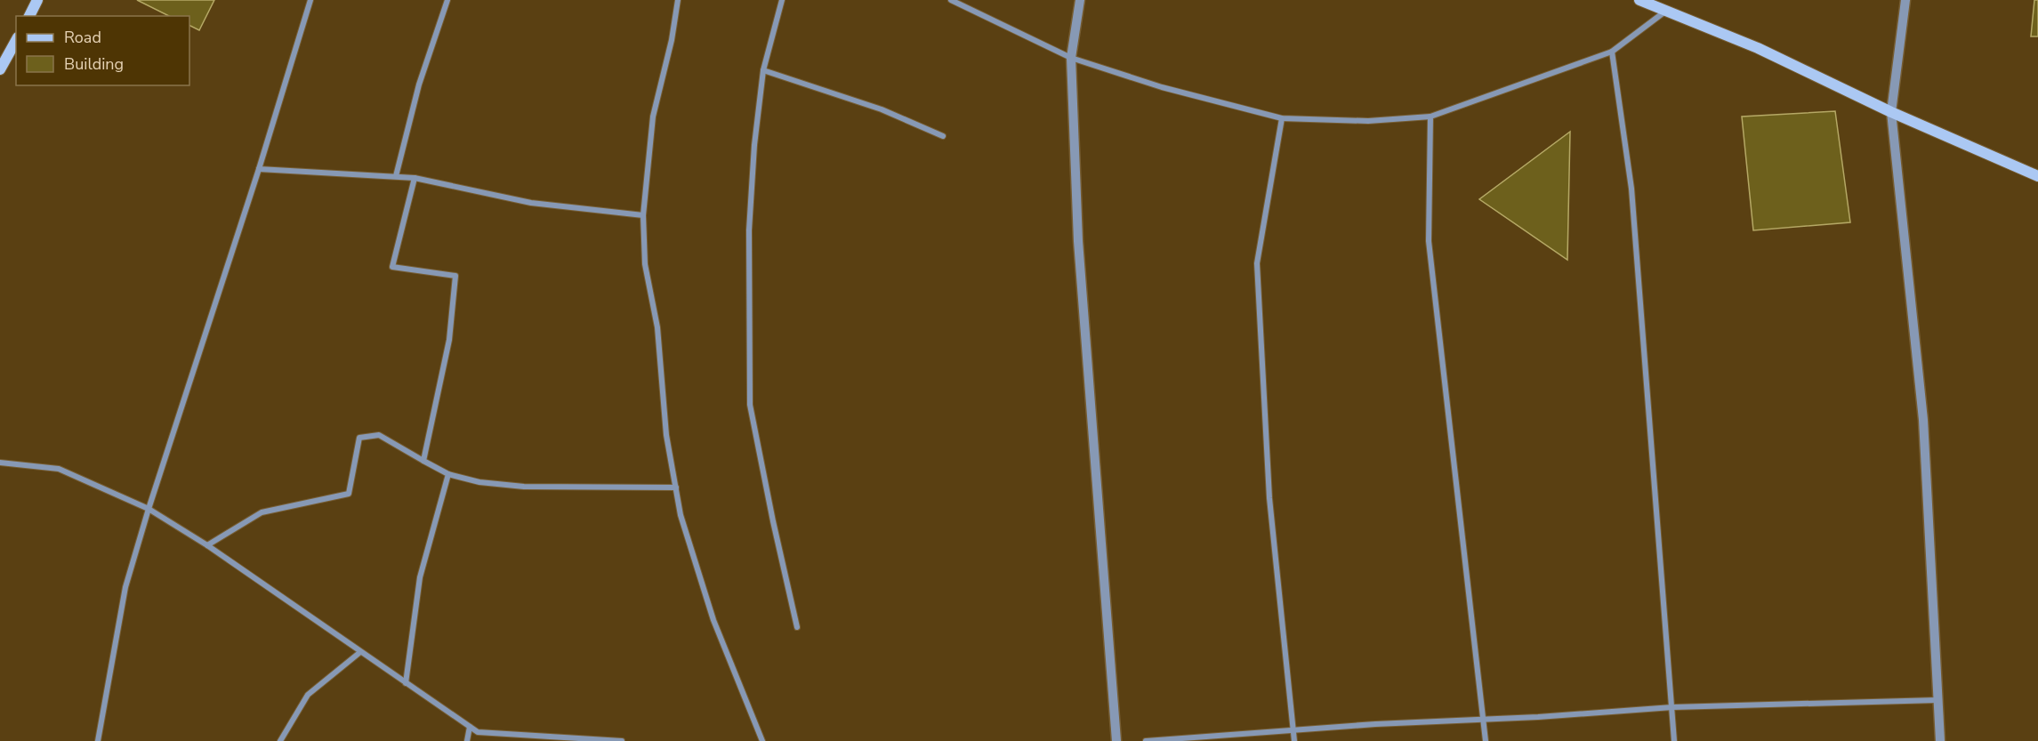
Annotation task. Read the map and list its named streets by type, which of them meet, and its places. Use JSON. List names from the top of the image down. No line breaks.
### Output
{"legend":["Road","Building"]}
